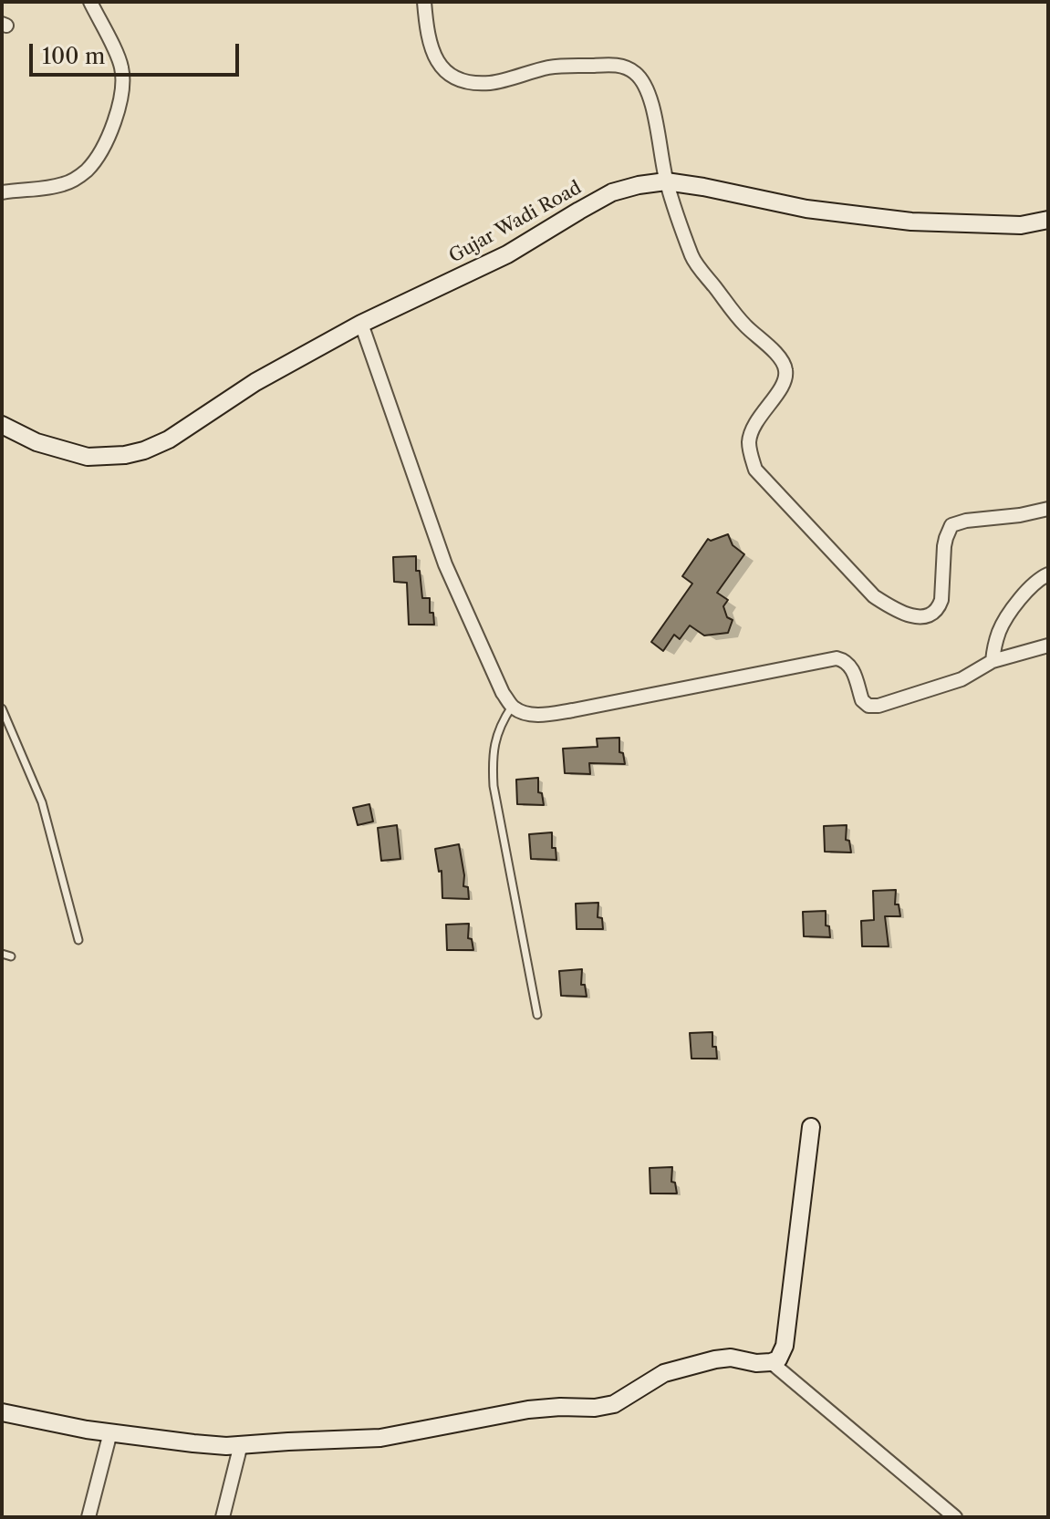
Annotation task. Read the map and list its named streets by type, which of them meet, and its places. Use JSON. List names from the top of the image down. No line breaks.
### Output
{"streets":{"street":["Gujar Wadi Road"]},"scale_bar":"100 m"}
